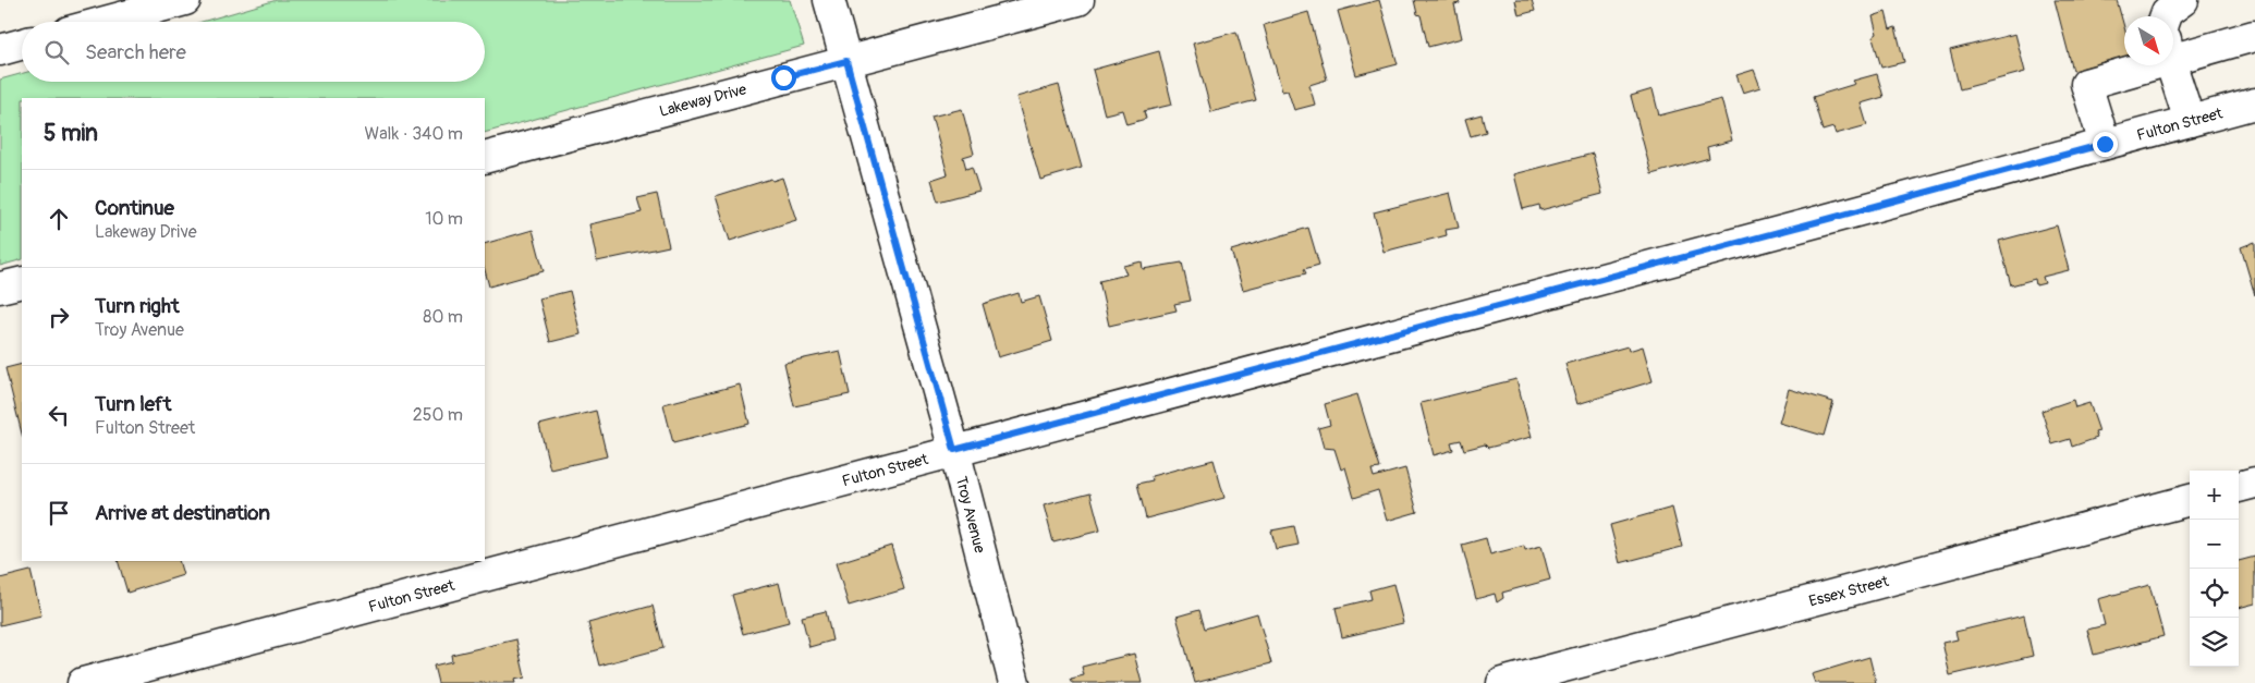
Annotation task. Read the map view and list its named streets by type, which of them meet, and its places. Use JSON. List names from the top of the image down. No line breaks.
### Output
{"streets":{"street":["Lakeway Drive","Fulton Street","Troy Avenue","Essex Street"]},"crossings":[["Lakeway Drive","Troy Avenue"],["Fulton Street","Troy Avenue"]],"north":"bottom right","page":{"search":"Search here","heading":["5 min","Walk · 340 m"],"list":[["Continue","Lakeway Drive","10 m"],["Turn right","Troy Avenue","80 m"],["Turn left","Fulton Street","250 m"],"Arrive at destination"],"map_buttons":["+","−"]}}
